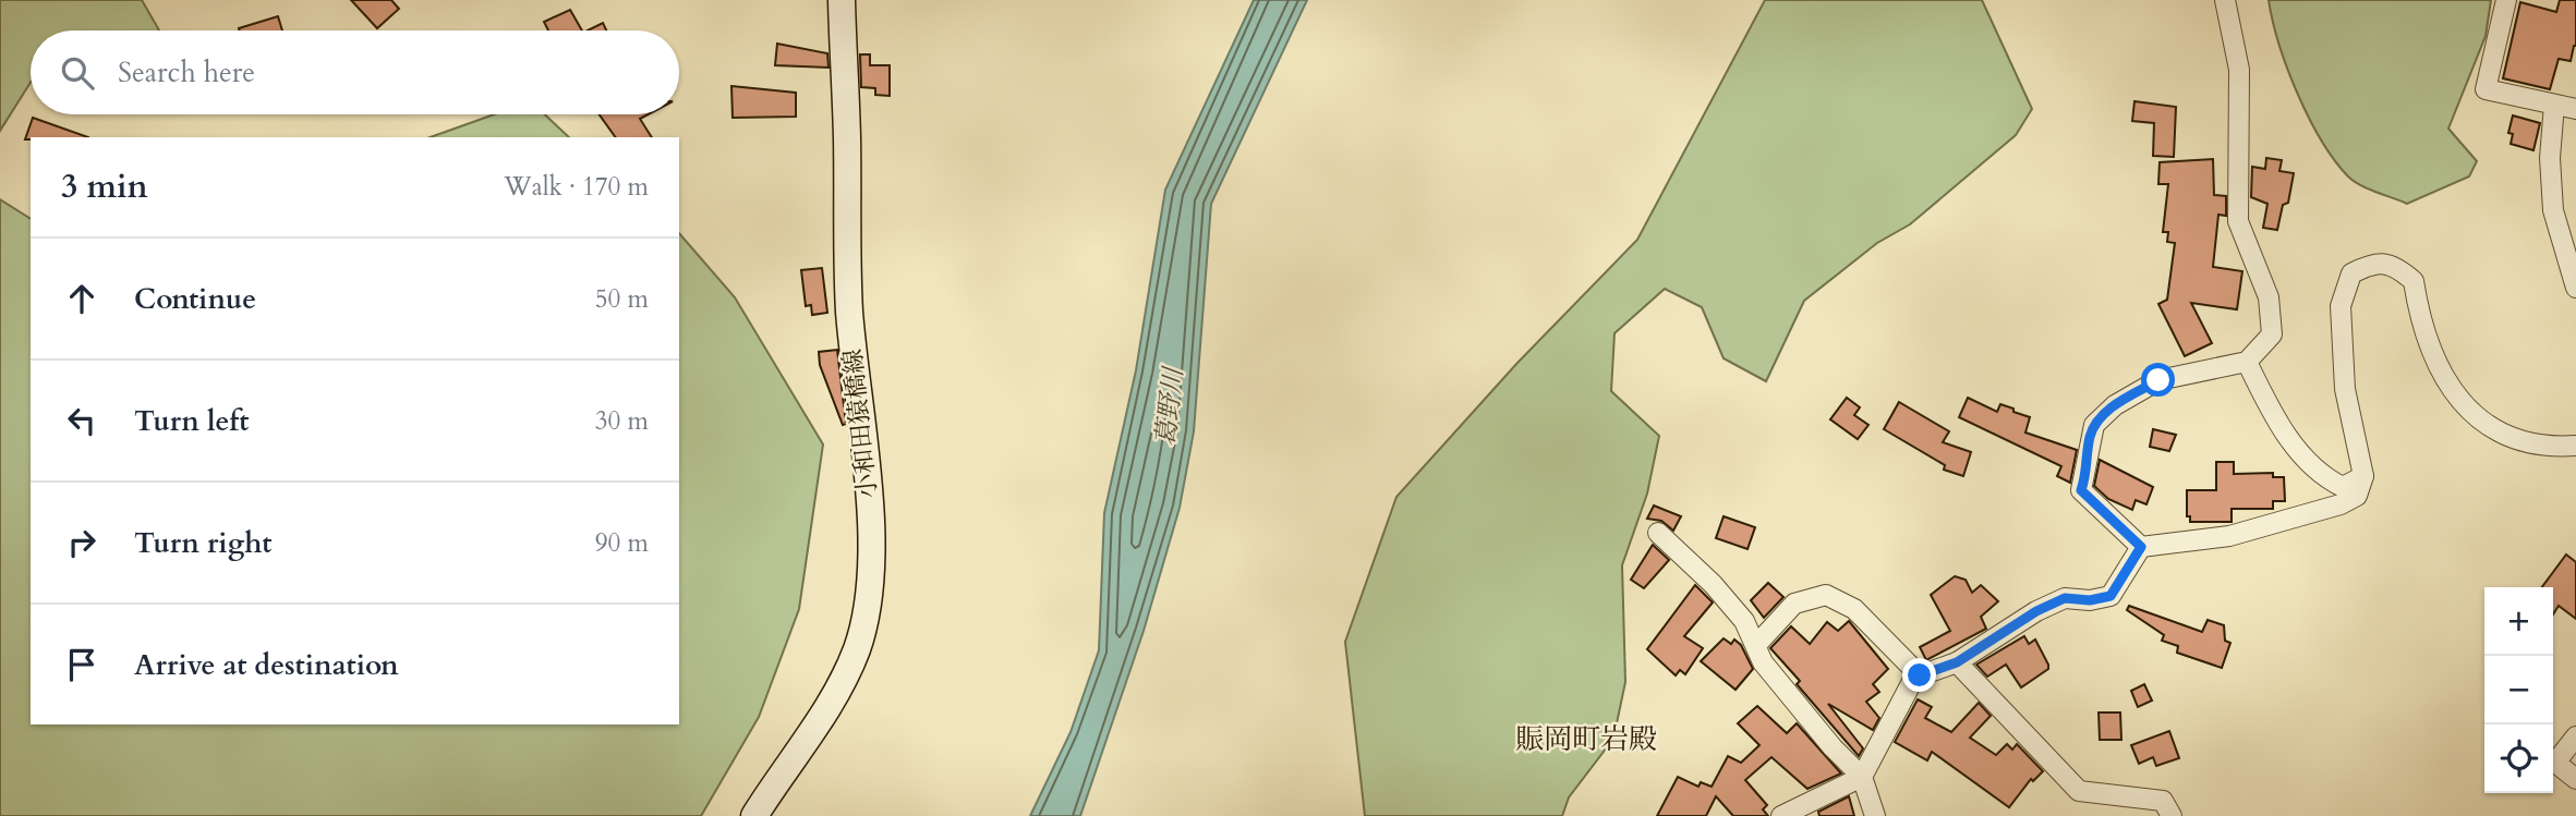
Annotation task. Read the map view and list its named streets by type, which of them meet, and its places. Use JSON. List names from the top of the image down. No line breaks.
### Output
{"streets":{"main road":["小和田猿橋線"]},"districts":["賑岡町岩殿"],"water":["葛野川"],"page":{"search":"Search here","heading":["3 min","Walk · 170 m"],"list":[["Continue","50 m"],["Turn left","30 m"],["Turn right","90 m"],"Arrive at destination"],"map_buttons":["+","−"]}}
